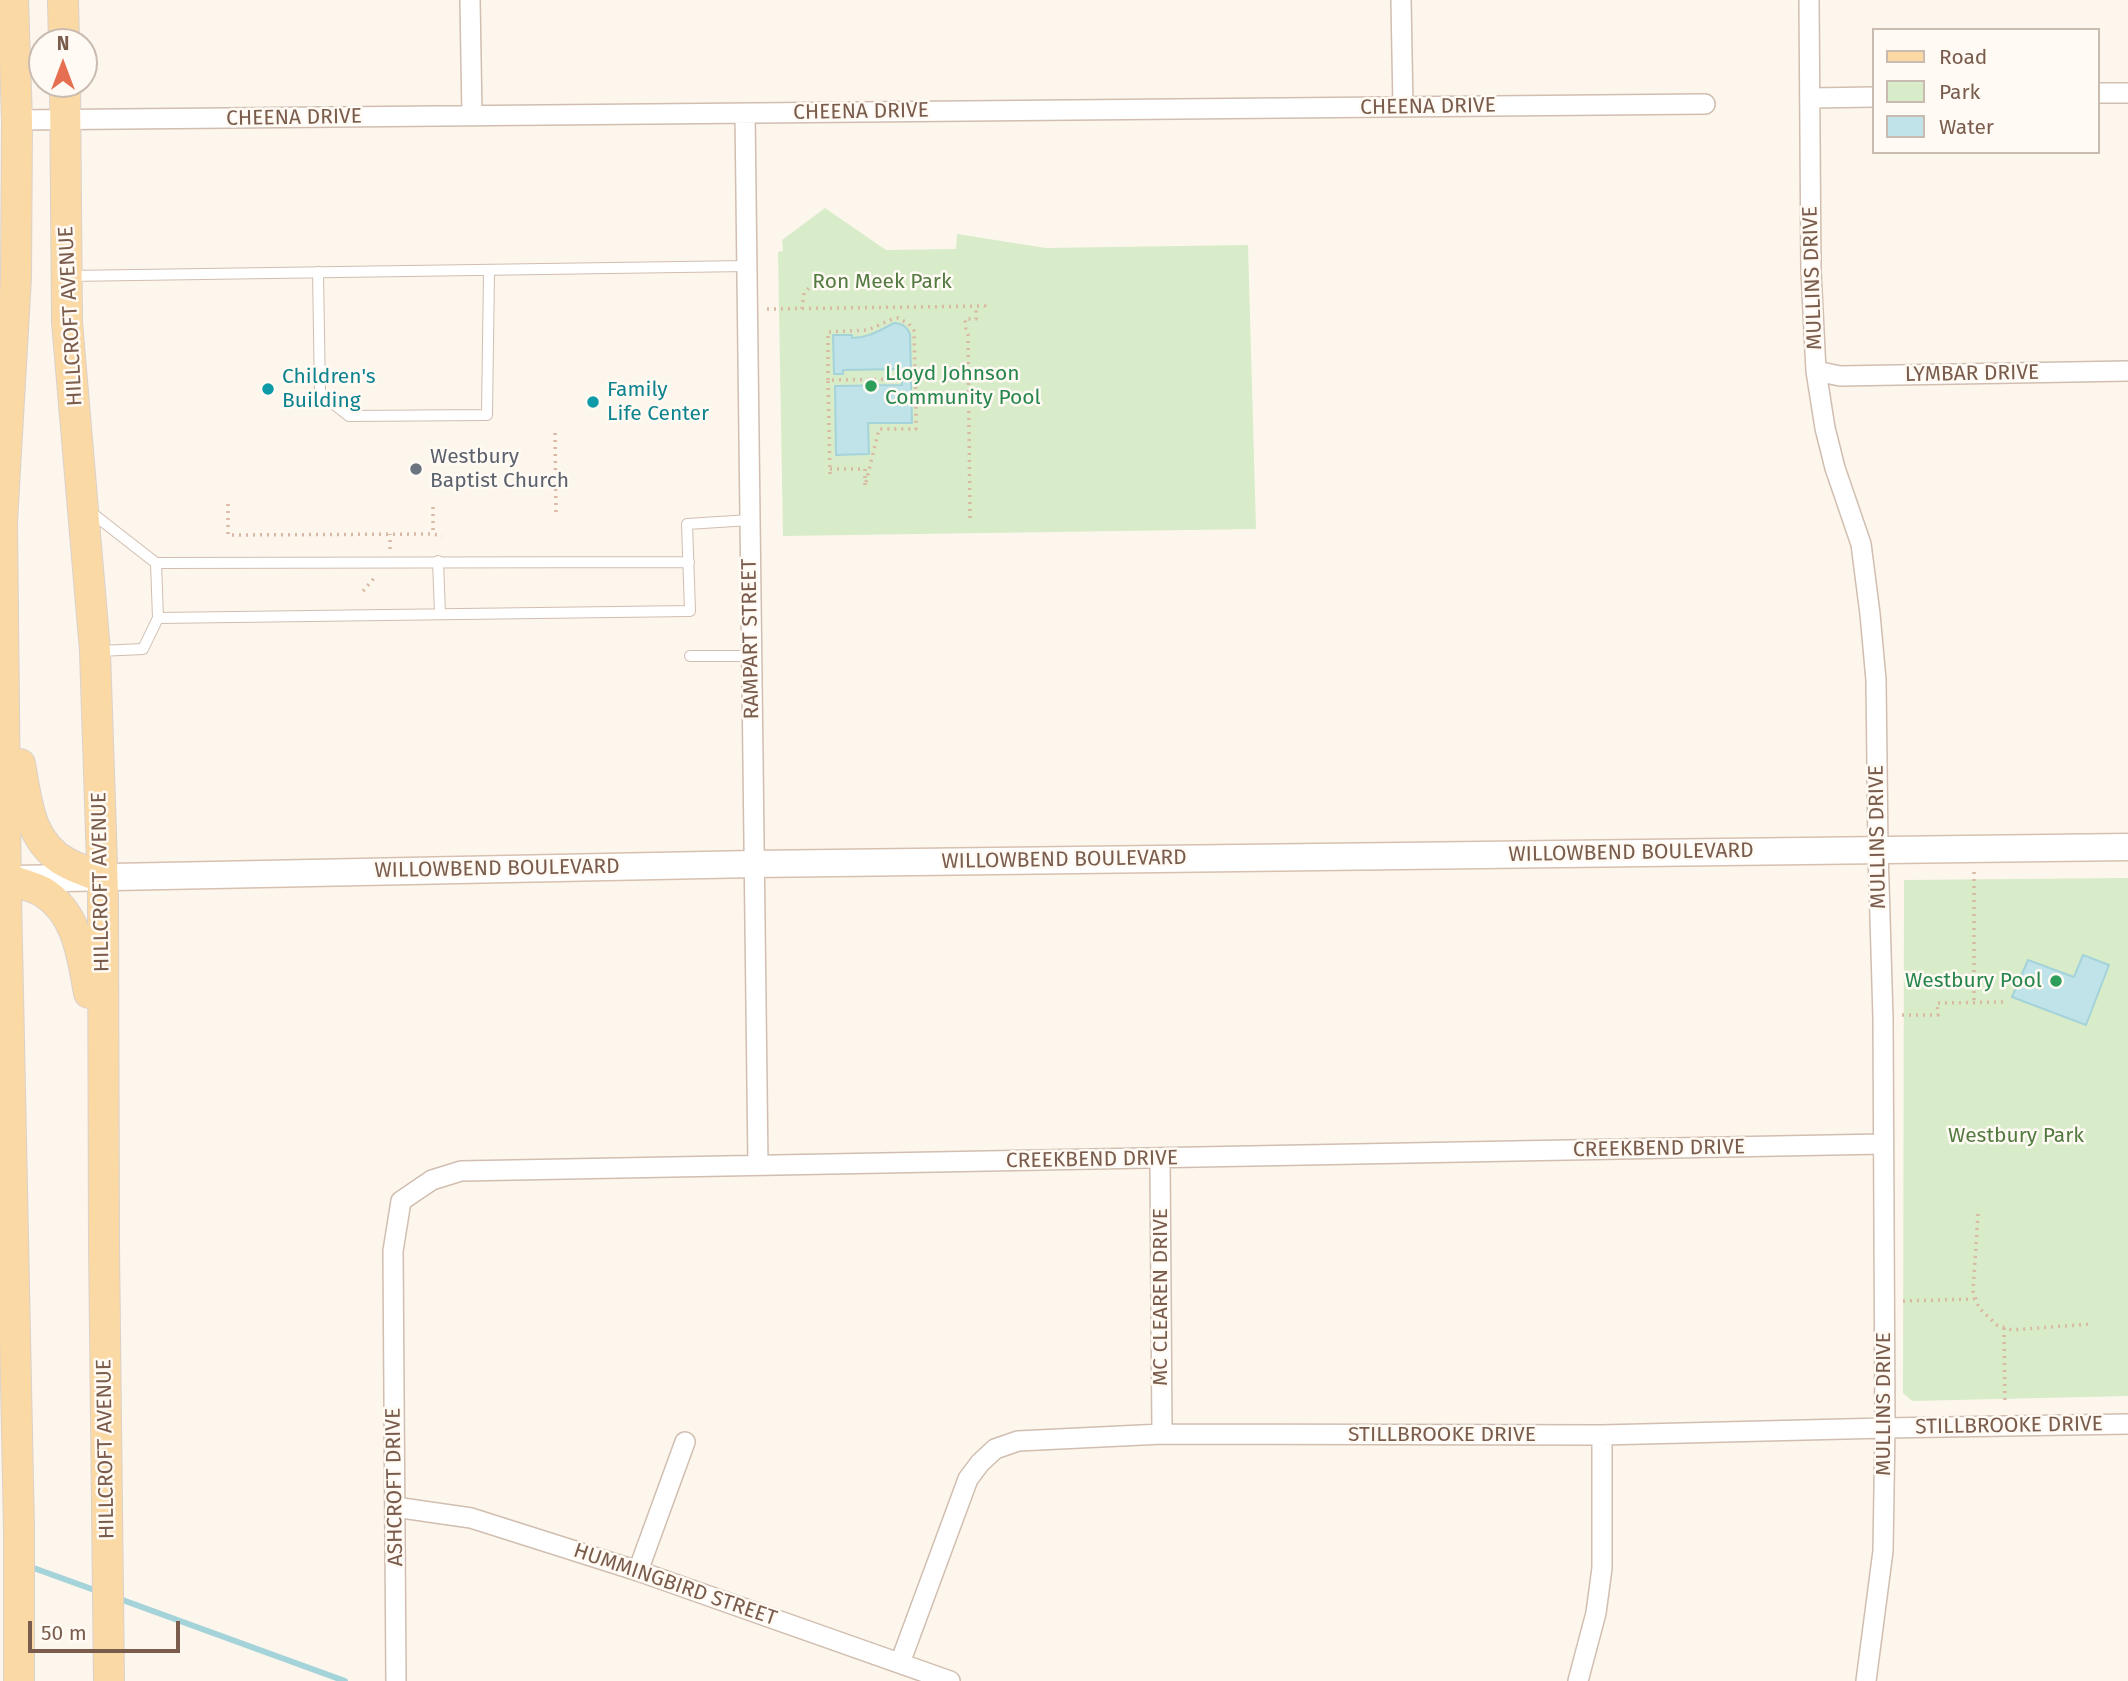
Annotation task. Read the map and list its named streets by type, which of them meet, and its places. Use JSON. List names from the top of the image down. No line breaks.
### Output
{"streets":{"main road":["HILLCROFT AVENUE","WILLOWBEND BOULEVARD"],"street":["CHEENA DRIVE","MULLINS DRIVE","LYMBAR DRIVE","RAMPART STREET","CREEKBEND DRIVE","MC CLEAREN DRIVE","STILLBROOKE DRIVE","ASHCROFT DRIVE","HUMMINGBIRD STREET"]},"crossings":[["CHEENA DRIVE","HILLCROFT AVENUE"],["CHEENA DRIVE","RAMPART STREET"],["MULLINS DRIVE","LYMBAR DRIVE"],["MULLINS DRIVE","WILLOWBEND BOULEVARD"],["MULLINS DRIVE","CREEKBEND DRIVE"],["MULLINS DRIVE","STILLBROOKE DRIVE"],["HILLCROFT AVENUE","WILLOWBEND BOULEVARD"],["RAMPART STREET","WILLOWBEND BOULEVARD"],["RAMPART STREET","CREEKBEND DRIVE"],["CREEKBEND DRIVE","MC CLEAREN DRIVE"],["CREEKBEND DRIVE","ASHCROFT DRIVE"],["MC CLEAREN DRIVE","STILLBROOKE DRIVE"],["STILLBROOKE DRIVE","HUMMINGBIRD STREET"],["ASHCROFT DRIVE","HUMMINGBIRD STREET"]],"parks":["Ron Meek Park","Westbury Park"],"places":["Lloyd Johnson Community Pool","Children's Building","Family Life Center","Westbury Baptist Church","Westbury Pool"],"legend":["Road","Park","Water"],"scale_bar":"50 m","north":"top"}
